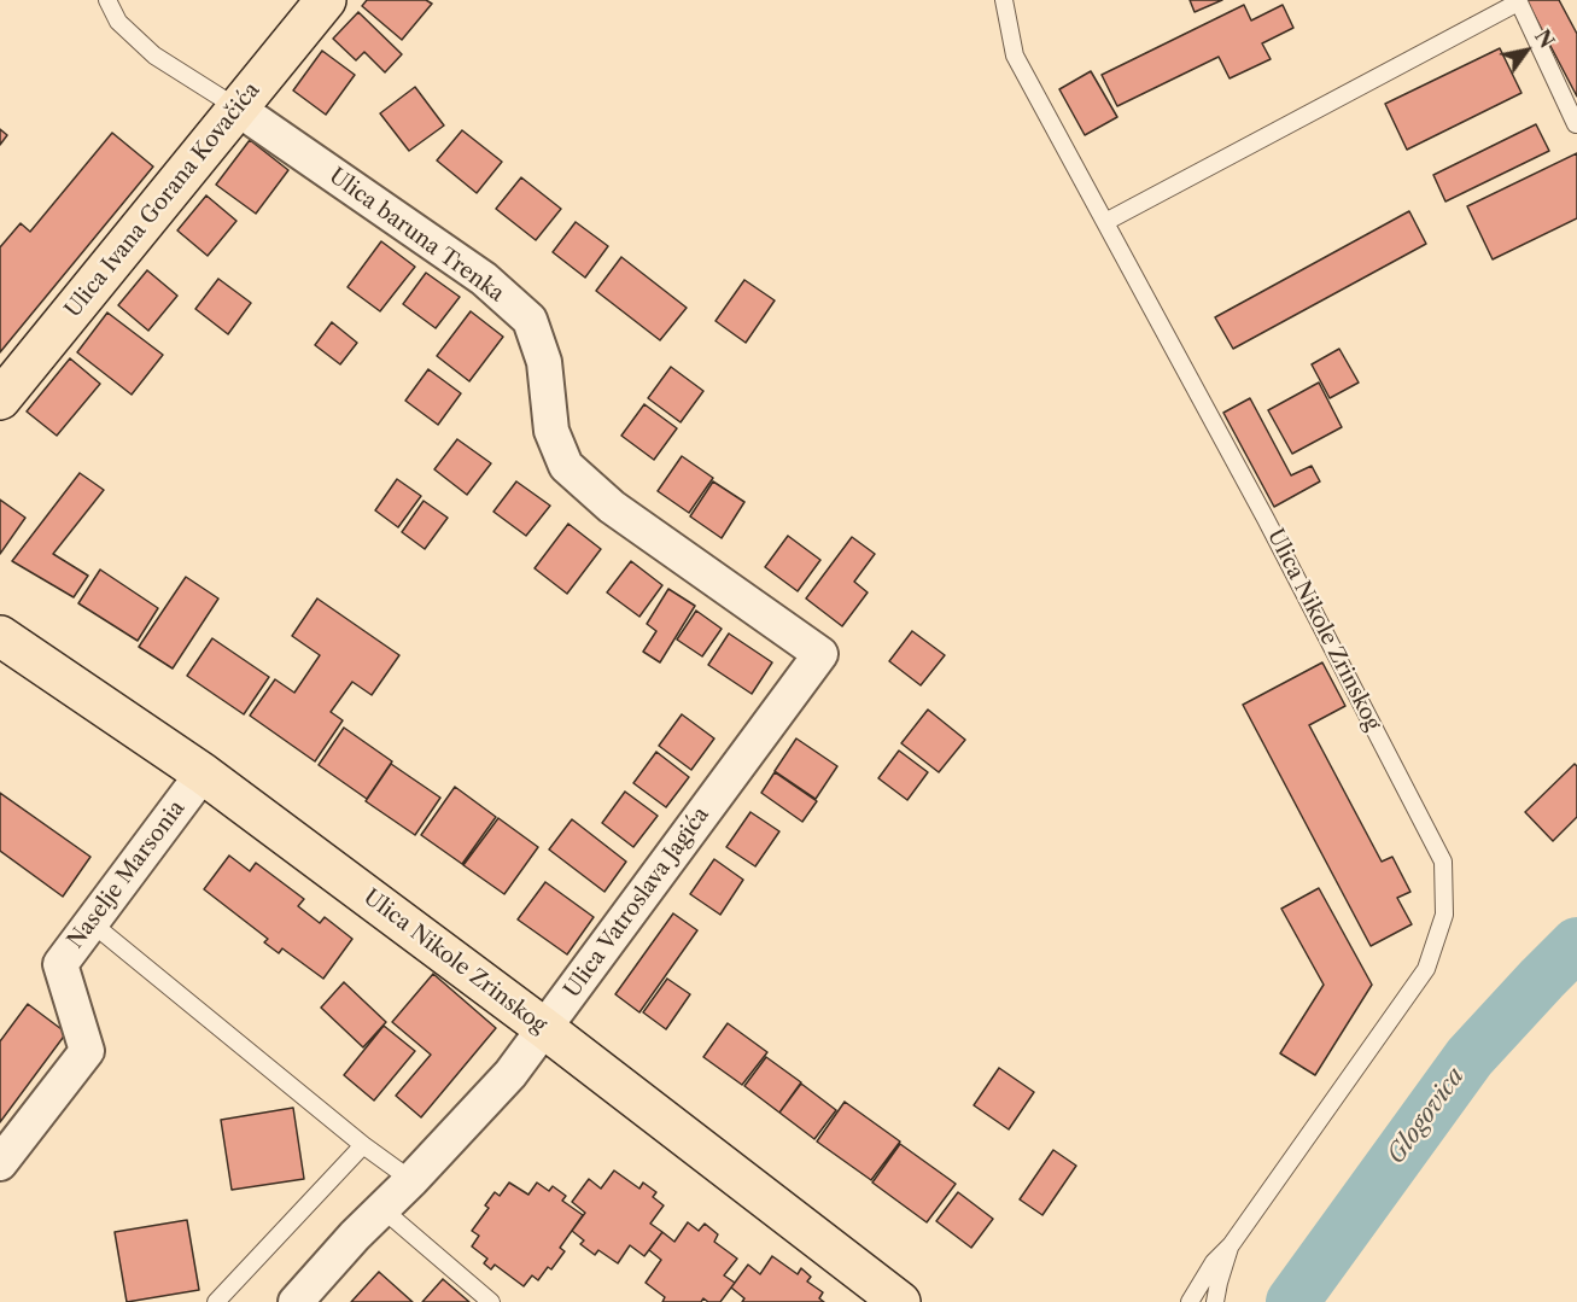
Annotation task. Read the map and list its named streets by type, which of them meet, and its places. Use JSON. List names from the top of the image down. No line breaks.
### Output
{"streets":{"main road":["Ulica Ivana Gorana Kovačića","Ulica Nikole Zrinskog"],"street":["Ulica baruna Trenka","Naselje Marsonia","Ulica Vatroslava Jagića"]},"crossings":[["Ulica Ivana Gorana Kovačića","Ulica baruna Trenka"],["Ulica baruna Trenka","Ulica Vatroslava Jagića"],["Ulica Nikole Zrinskog","Naselje Marsonia"],["Ulica Nikole Zrinskog","Ulica Vatroslava Jagića"]],"water":["Glogovica"],"north":"top right"}
